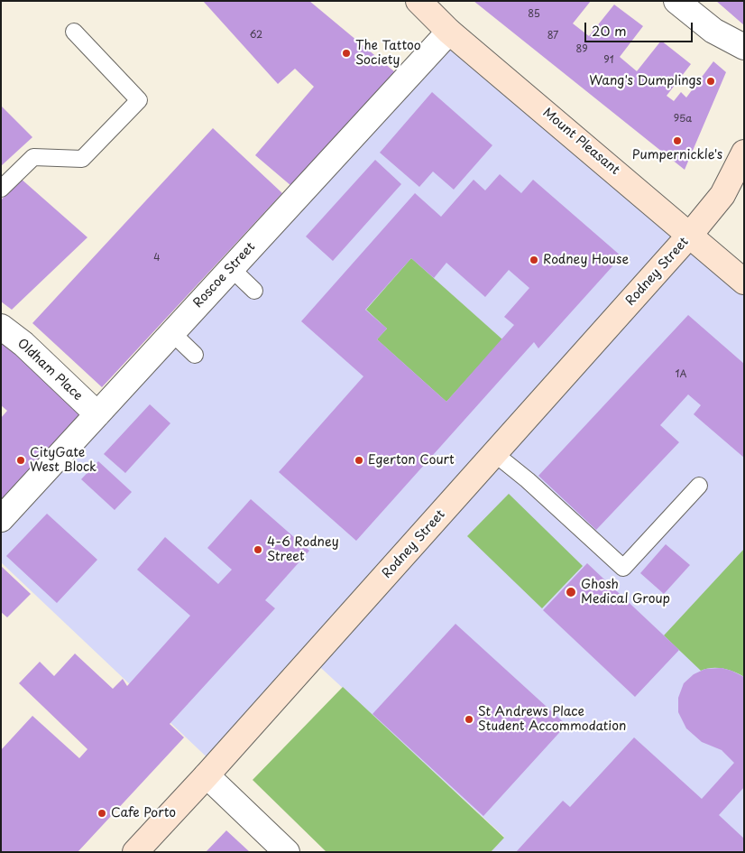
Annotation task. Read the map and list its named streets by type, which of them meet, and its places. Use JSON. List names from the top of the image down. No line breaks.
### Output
{"streets":{"street":["Mount Pleasant","Rodney Street","Roscoe Street","Oldham Place"]},"crossings":[["Mount Pleasant","Rodney Street"],["Mount Pleasant","Roscoe Street"],["Roscoe Street","Oldham Place"]],"places":["The Tattoo Society","Wang's Dumplings","Pumpernickle's","Rodney House","CityGate West Block","Egerton Court","4-6 Rodney Street","Ghosh Medical Group","St Andrews Place Student Accommodation","Cafe Porto"],"house_numbers":["85","62","87","89","91","95a","4","1A"],"scale_bar":"20 m"}
